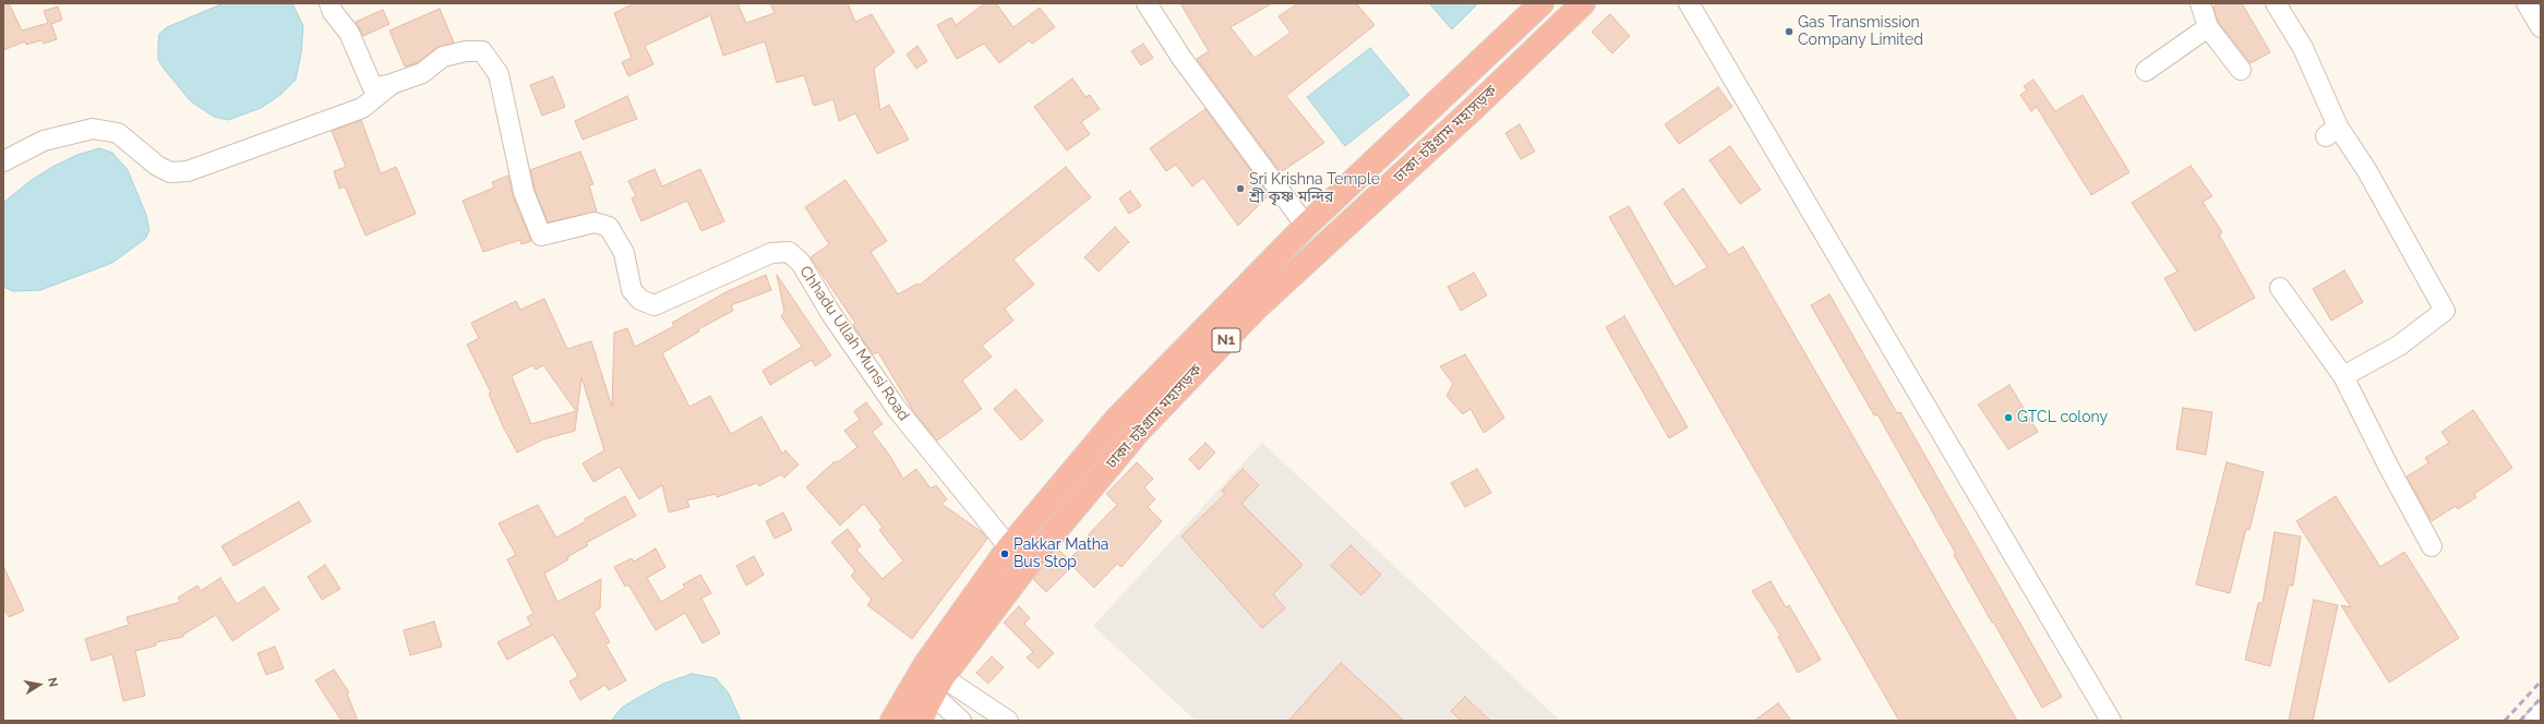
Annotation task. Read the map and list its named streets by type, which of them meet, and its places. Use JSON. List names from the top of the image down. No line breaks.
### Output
{"streets":{"highway":["ঢাকা-চট্টগ্রাম মহাসড়ক","N1"],"street":["Chhadu Ullah Munsi Road"]},"crossings":[["ঢাকা-চট্টগ্রাম মহাসড়ক","Chhadu Ullah Munsi Road"]],"places":["Gas Transmission Company Limited","Sri Krishna Temple শ্রী কৃষ্ণ মন্দির","GTCL colony","Pakkar Matha Bus Stop"],"north":"right"}
